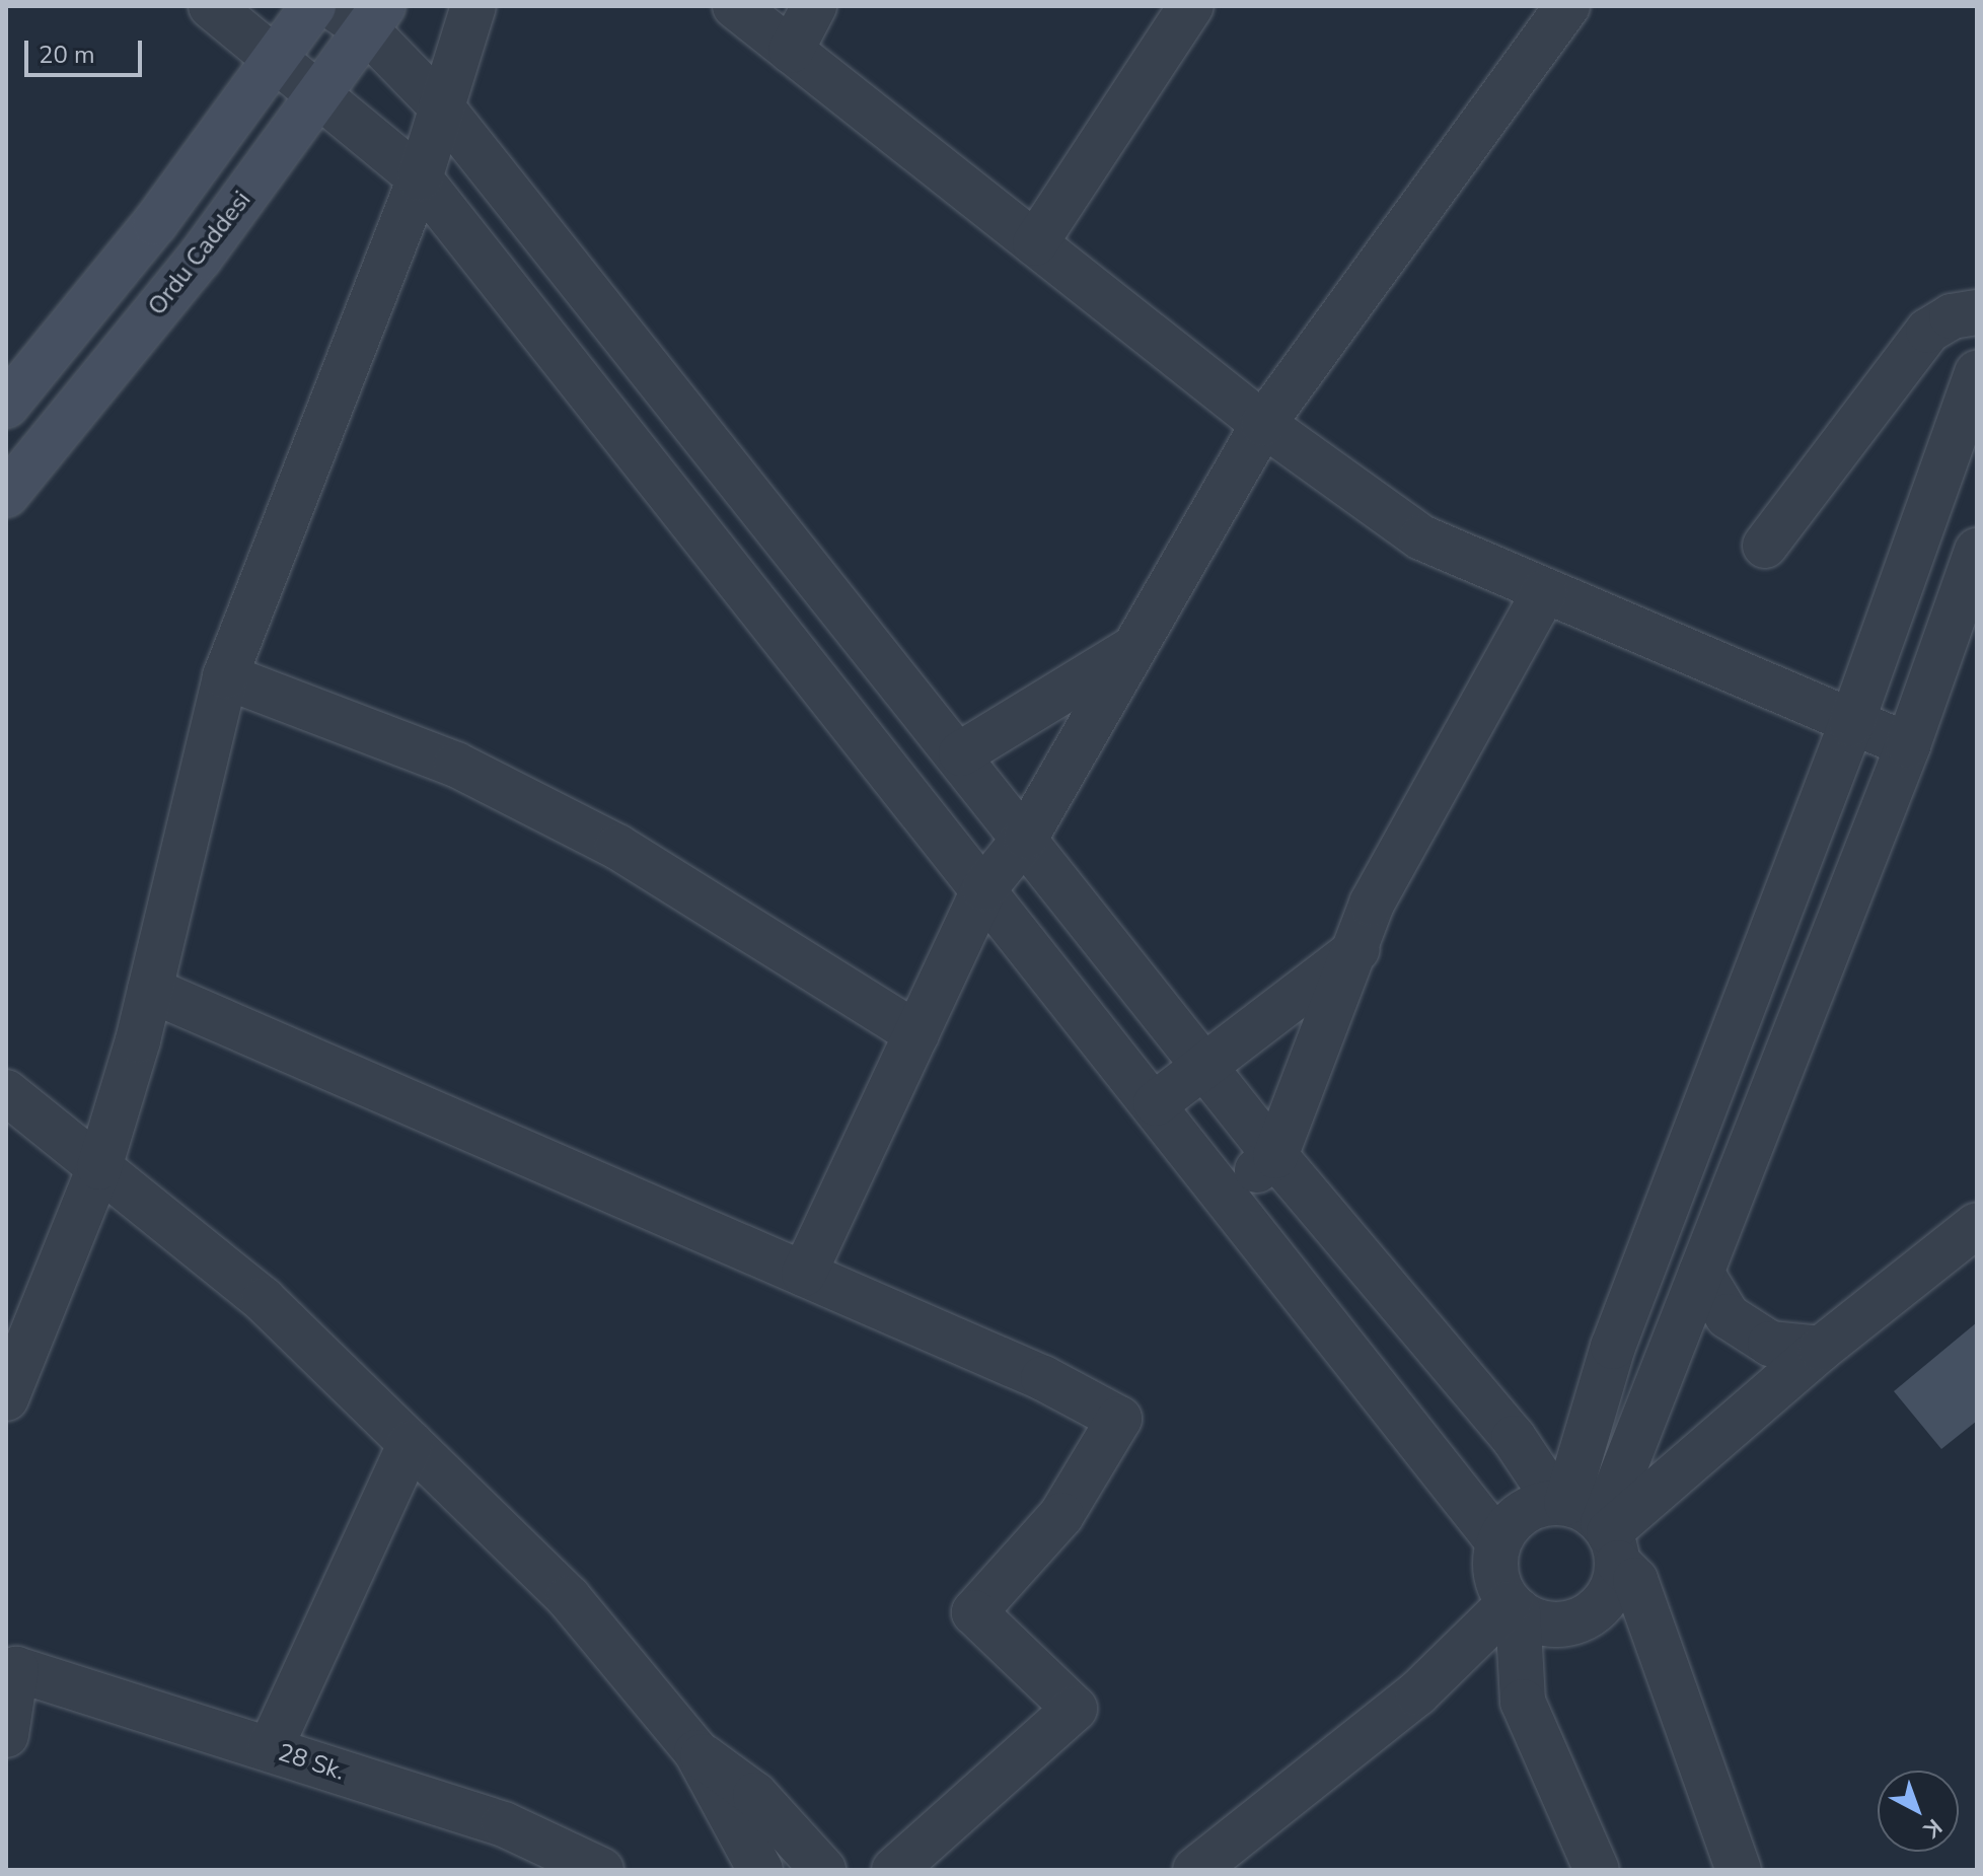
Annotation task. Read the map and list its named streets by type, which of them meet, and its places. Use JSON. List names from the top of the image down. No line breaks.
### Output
{"streets":{"main road":["Ordu Caddesi"],"street":["28 Sk."]},"scale_bar":"20 m","north":"bottom right"}
